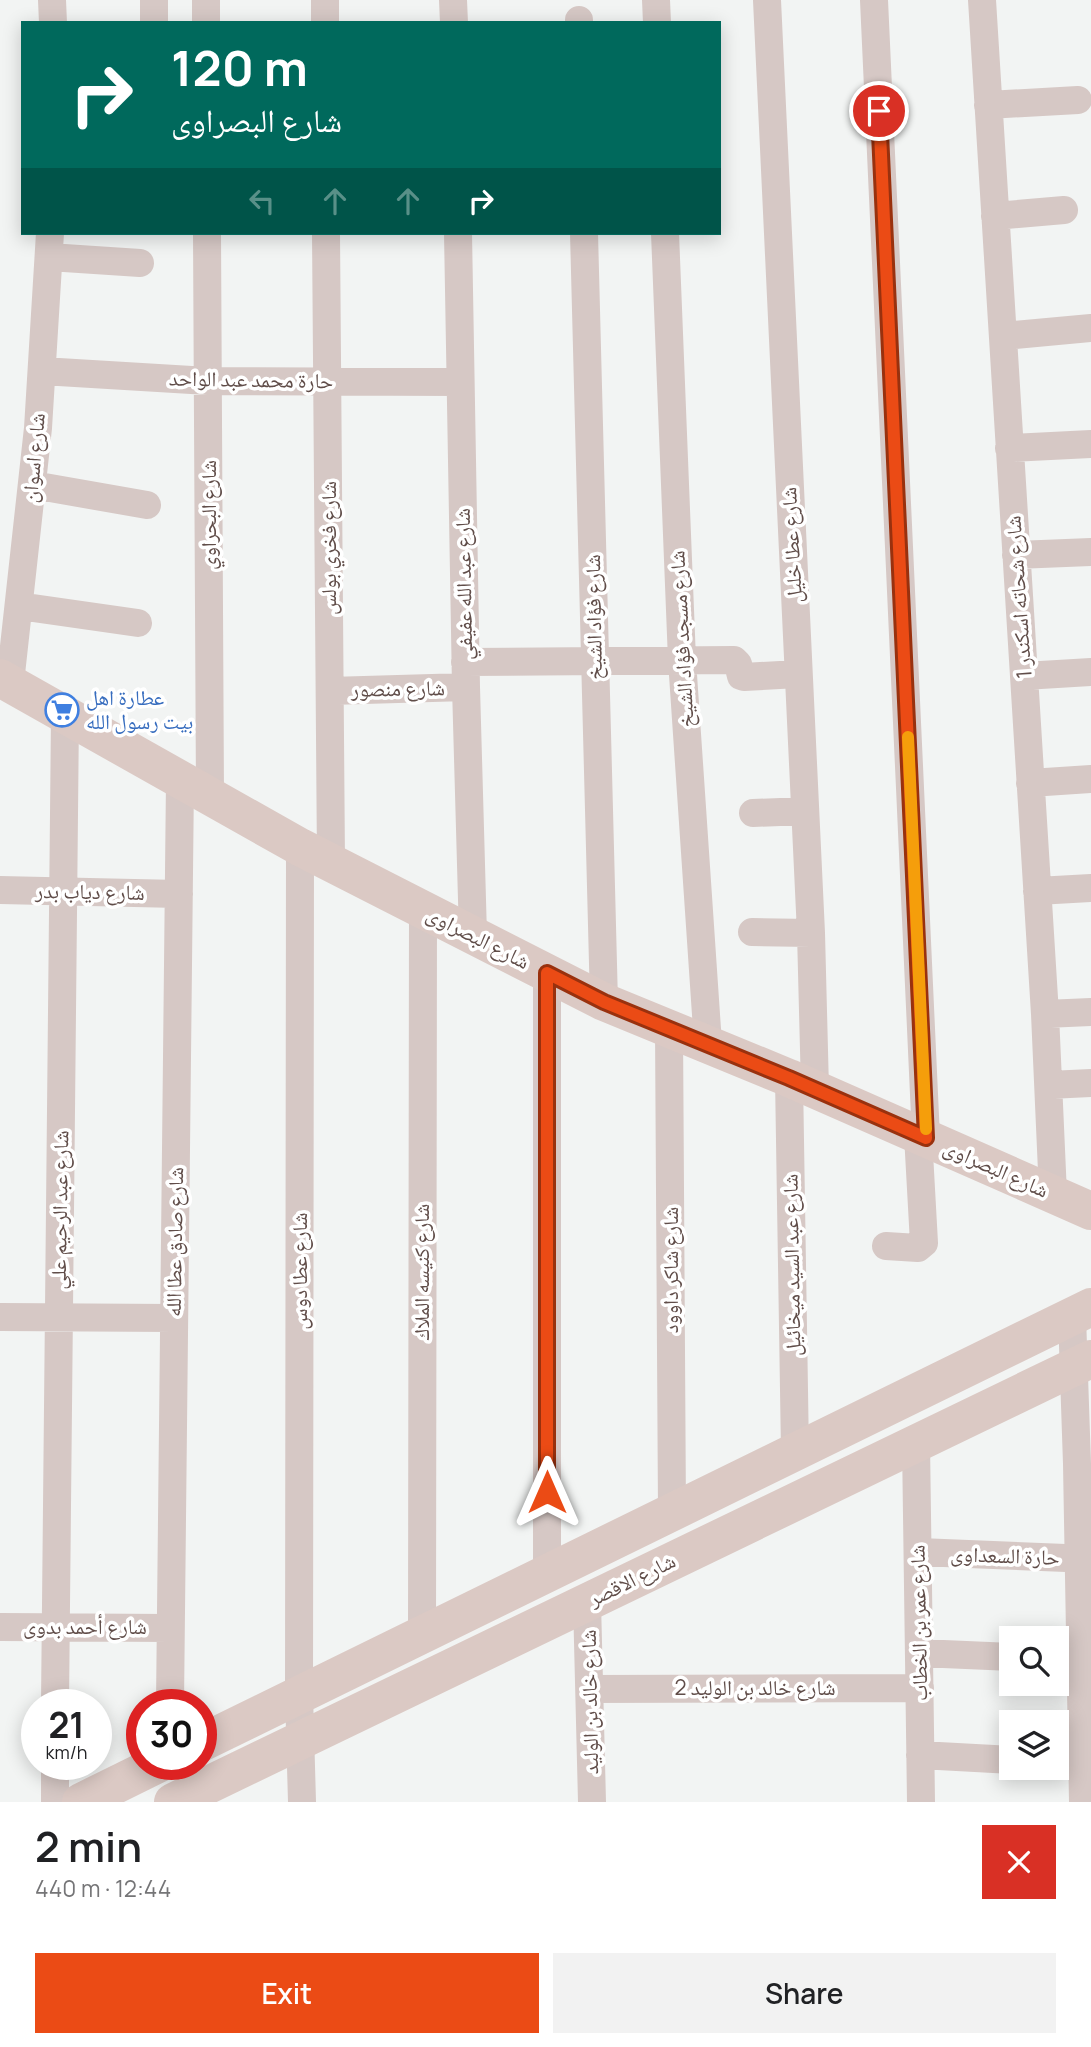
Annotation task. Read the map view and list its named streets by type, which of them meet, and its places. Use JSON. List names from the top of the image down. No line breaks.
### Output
{"streets":{"street":["حارة محمد عبد الواحد","شارع اسوان","شارع البحراوي","شارع عطا خليل","شارع فخري بولس","شارع عبد الله عفيفي","شارع شحاته اسكندر 1","شارع فؤاد الشيخ","شارع مسجد فؤاد الشيخ","شارع منصور","شارع دياب بدر","شارع البصراوى","شارع عبد الرحيم علي","شارع صادق عطا الله","شارع عبد السيد ميخائيل","شارع شاكر داوود","شارع عطا دوس","شارع كنيسه الملاك","حارة السعداوى","شارع الاقصر","شارع عمر بن الخطاب","شارع أحمد بدوى","شارع خالد بن الوليد 2","شارع خالد بن الوليد"]},"crossings":[["حارة محمد عبد الواحد","شارع اسوان"],["حارة محمد عبد الواحد","شارع البحراوي"],["حارة محمد عبد الواحد","شارع فخري بولس"],["حارة محمد عبد الواحد","شارع عبد الله عفيفي"],["شارع اسوان","شارع البصراوى"],["شارع البحراوي","شارع البصراوى"],["شارع البحراوي","شارع صادق عطا الله"],["شارع عطا خليل","شارع منصور"],["شارع عطا خليل","شارع البصراوى"],["شارع عطا خليل","شارع عبد السيد ميخائيل"],["شارع فخري بولس","شارع منصور"],["شارع فخري بولس","شارع البصراوى"],["شارع فخري بولس","شارع عطا دوس"],["شارع عبد الله عفيفي","شارع منصور"],["شارع عبد الله عفيفي","شارع البصراوى"],["شارع شحاته اسكندر 1","شارع البصراوى"],["شارع فؤاد الشيخ","شارع منصور"],["شارع فؤاد الشيخ","شارع البصراوى"],["شارع مسجد فؤاد الشيخ","شارع منصور"],["شارع مسجد فؤاد الشيخ","شارع البصراوى"],["شارع دياب بدر","شارع عبد الرحيم علي"],["شارع دياب بدر","شارع صادق عطا الله"],["شارع البصراوى","شارع عبد الرحيم علي"],["شارع البصراوى","شارع صادق عطا الله"],["شارع البصراوى","شارع عبد السيد ميخائيل"],["شارع البصراوى","شارع شاكر داوود"],["شارع البصراوى","شارع عطا دوس"],["شارع البصراوى","شارع كنيسه الملاك"],["شارع عبد الرحيم علي","شارع أحمد بدوى"],["شارع صادق عطا الله","شارع أحمد بدوى"],["شارع عبد السيد ميخائيل","شارع الاقصر"],["شارع شاكر داوود","شارع الاقصر"],["شارع عطا دوس","شارع الاقصر"],["شارع كنيسه الملاك","شارع الاقصر"],["حارة السعداوى","شارع عمر بن الخطاب"],["شارع الاقصر","شارع عمر بن الخطاب"],["شارع الاقصر","شارع خالد بن الوليد"],["شارع عمر بن الخطاب","شارع خالد بن الوليد 2"],["شارع خالد بن الوليد 2","شارع خالد بن الوليد"]],"places":{"supermarket":["عطارة اهل بيت رسول الله"]},"page":{"turn":["120 m","شارع البصراوى"],"speed":"21 km/h","limit":"30","heading":["2 min","440 m · 12:44"],"buttons":["Exit","Share"]}}
